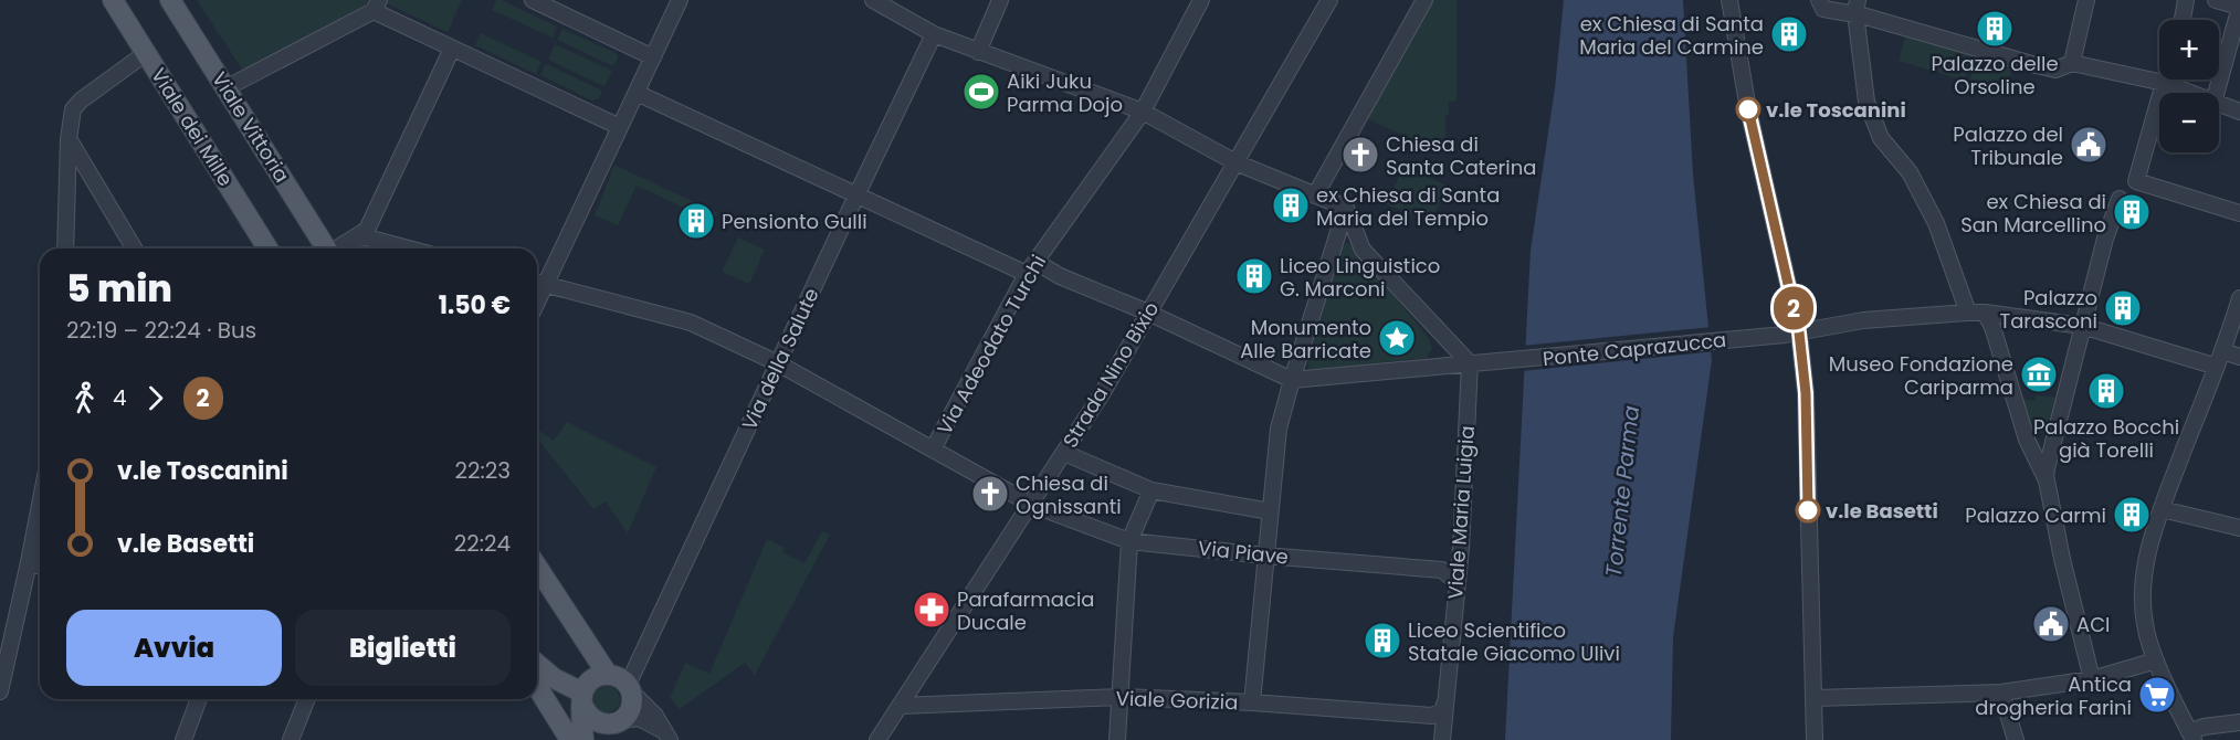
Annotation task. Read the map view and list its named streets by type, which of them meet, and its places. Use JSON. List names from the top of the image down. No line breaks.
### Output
{"streets":{"main road":["Viale dei Mille","Viale Vittoria"],"street":["Via Adeodato Turchi","Ponte Caprazucca","Via della Salute","Strada Nino Bixio","Viale Maria Luigia","Via Piave","Viale Gorizia"]},"crossings":[["Via Adeodato Turchi","Via Piave"],["Ponte Caprazucca","Viale Maria Luigia"],["Via della Salute","Via Piave"],["Strada Nino Bixio","Via Piave"],["Strada Nino Bixio","Viale Gorizia"],["Viale Maria Luigia","Via Piave"],["Viale Maria Luigia","Viale Gorizia"]],"water":["Torrente Parma"],"places":{"building":["Palazzo delle Orsoline","ex Chiesa di Santa Maria del Carmine","ex Chiesa di Santa Maria del Tempio","ex Chiesa di San Marcellino","Pensionto Gulli","Liceo Linguistico G. Marconi","Palazzo Tarasconi","Palazzo Bocchi già Torelli","Palazzo Carmi","Liceo Scientifico Statale Giacomo Ulivi"],"sports":["Aiki Juku Parma Dojo"],"other":["v.le Toscanini","v.le Basetti"],"public building":["Palazzo del Tribunale","ACI"],"church":["Chiesa di Santa Caterina","Chiesa di Ognissanti"],"place":["Monumento Alle Barricate"],"museum":["Museo Fondazione Cariparma"],"pharmacy":["Parafarmacia Ducale"],"supermarket":["Antica drogheria Farini"]},"lines":["bus line 2"],"page":{"on_map":"2","map_buttons":["+","−"],"heading":["5 min","22:19 – 22:24 · Bus","1.50 €"],"legs":["4","2"],"list":[{"name":"v.le Toscanini","value":"22:23"},{"name":"v.le Basetti","value":"22:24"}],"buttons":["Avvia","Biglietti"]}}
